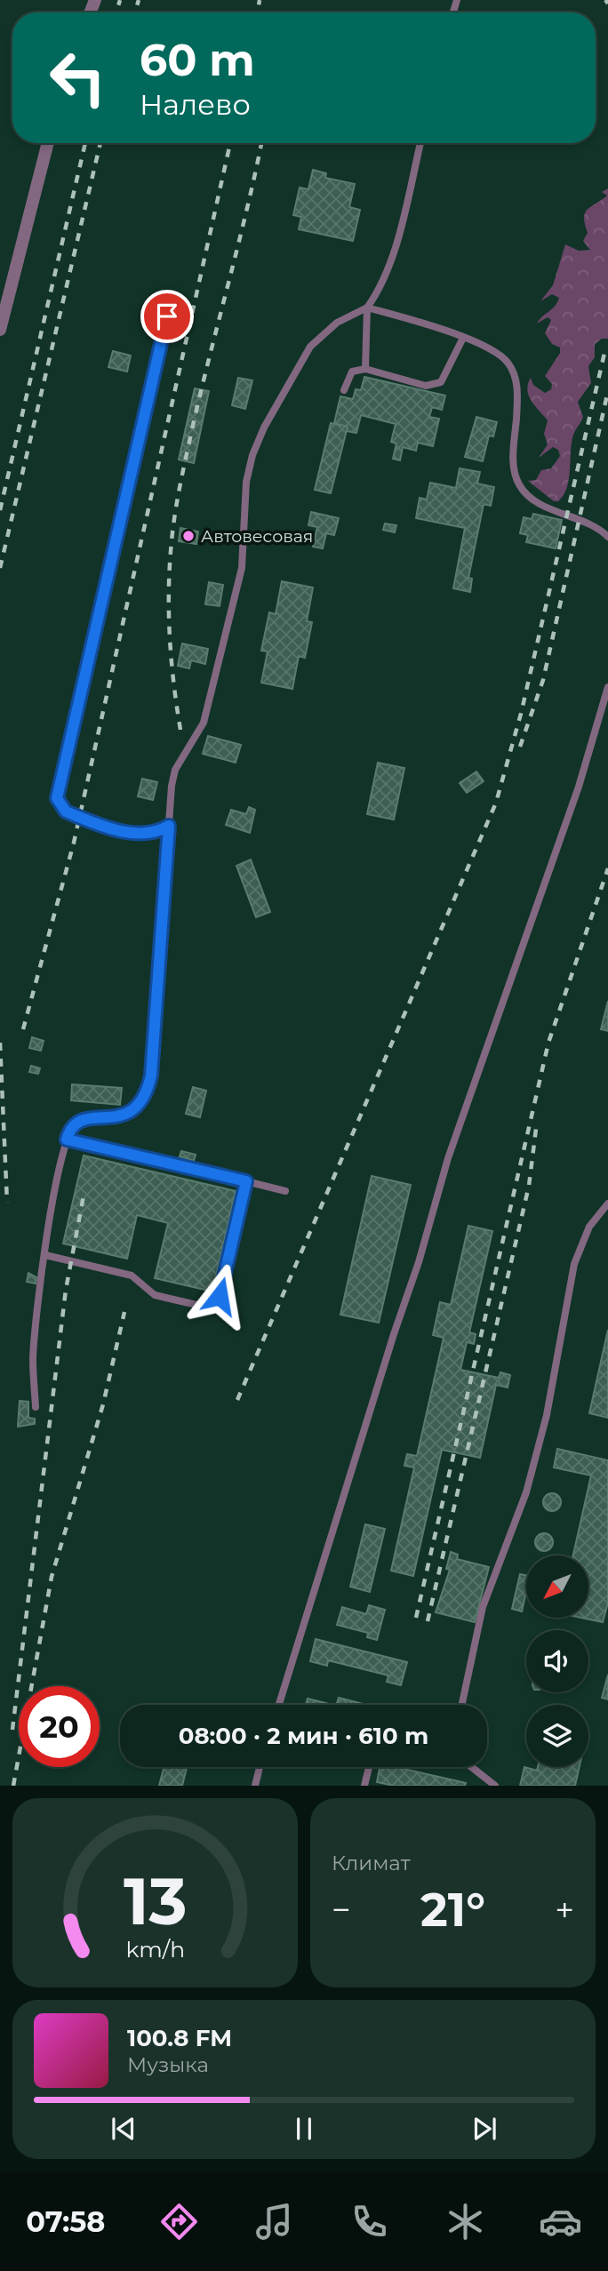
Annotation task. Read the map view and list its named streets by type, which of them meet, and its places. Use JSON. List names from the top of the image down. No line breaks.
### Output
{"places":["Автовесовая"],"north":"bottom left","page":{"turn":["60 m","Налево"],"limit":"20","trip":"08:00 · 2 мин · 610 m","tile":"Климат","heat":["−","21°","+"],"song":["100.8 FM","Музыка"],"tabs":"07:58","gauge":["13","km/h"]}}
